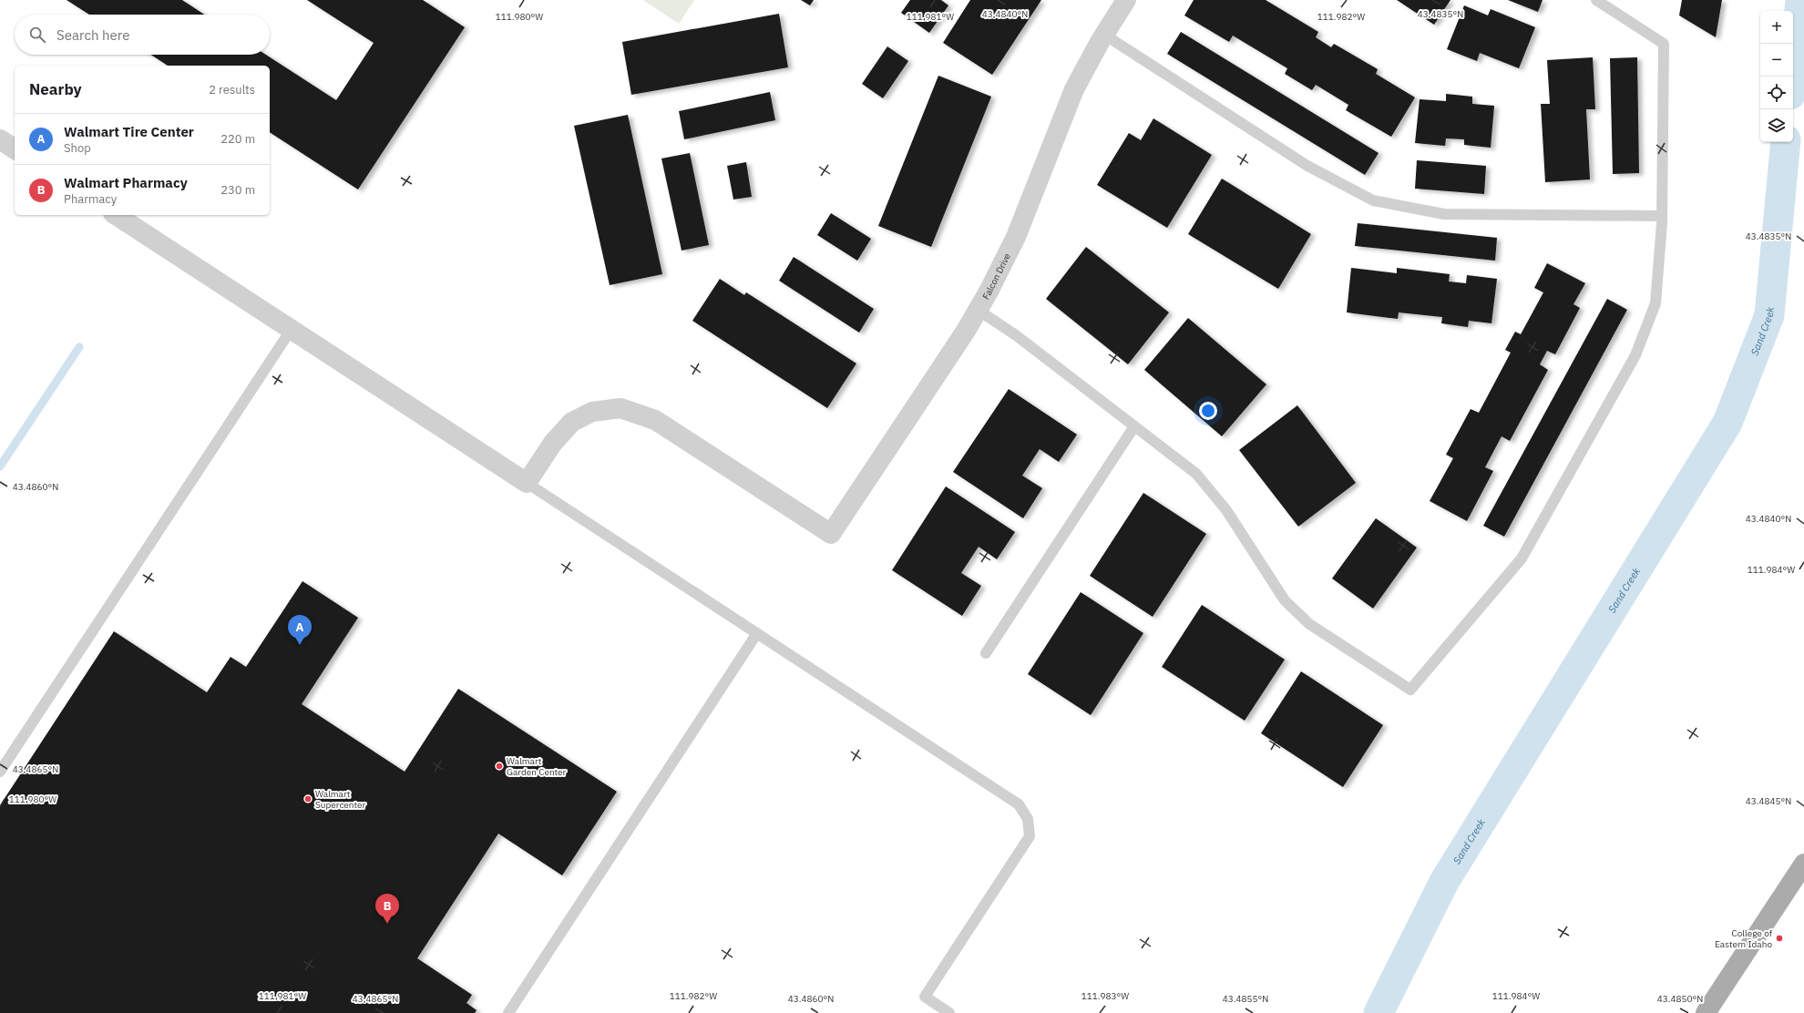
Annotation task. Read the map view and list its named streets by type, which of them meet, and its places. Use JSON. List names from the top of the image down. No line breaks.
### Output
{"streets":{"street":["Falcon Drive"]},"water":["Sand Creek"],"places":["Walmart Garden Center","Walmart Supercenter","College of Eastern Idaho"],"page":{"map_buttons":["+","−"],"search":"Search here","heading":["Nearby","2 results"],"list":[{"mark":"A","name":"Walmart Tire Center","note":"Shop","value":"220 m"},{"mark":"B","name":"Walmart Pharmacy","note":"Pharmacy","value":"230 m"}],"pins":["A","B"]},"coordinates":["43.4840°N","43.4835°N","111.980°W","111.981°W","111.982°W","43.4860°N","111.984°W","43.4865°N","43.4845°N","111.983°W","43.4855°N","43.4850°N"]}
